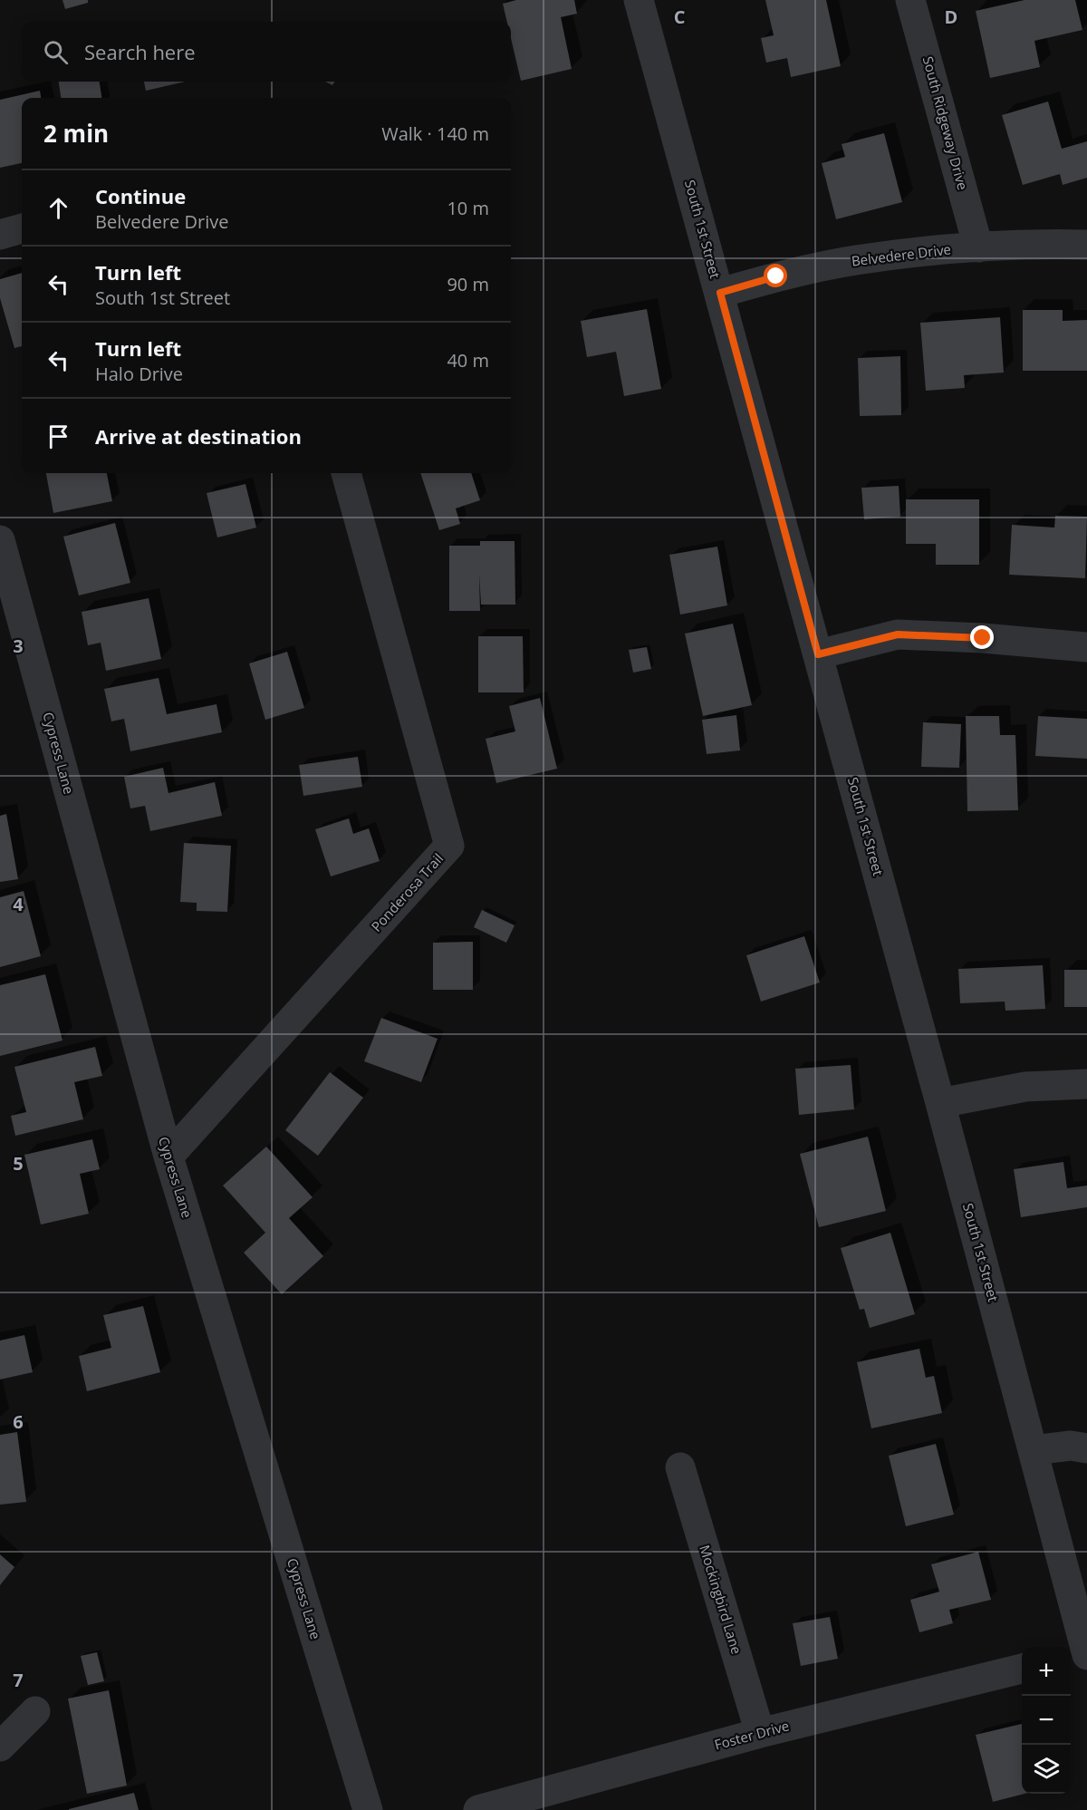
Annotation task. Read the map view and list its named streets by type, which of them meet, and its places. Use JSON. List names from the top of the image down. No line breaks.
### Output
{"streets":{"street":["South Ridgeway Drive","South 1st Street","Belvedere Drive","Cypress Lane","Ponderosa Trail","Mockingbird Lane","Foster Drive"]},"crossings":[["South Ridgeway Drive","Belvedere Drive"],["South 1st Street","Belvedere Drive"],["Cypress Lane","Ponderosa Trail"],["Mockingbird Lane","Foster Drive"]],"page":{"search":"Search here","heading":["2 min","Walk · 140 m"],"list":[["Continue","Belvedere Drive","10 m"],["Turn left","South 1st Street","90 m"],["Turn left","Halo Drive","40 m"],"Arrive at destination"],"map_buttons":["+","−"]},"grid":{"columns":["C","D"],"rows":["3","4","5","6","7"]}}
